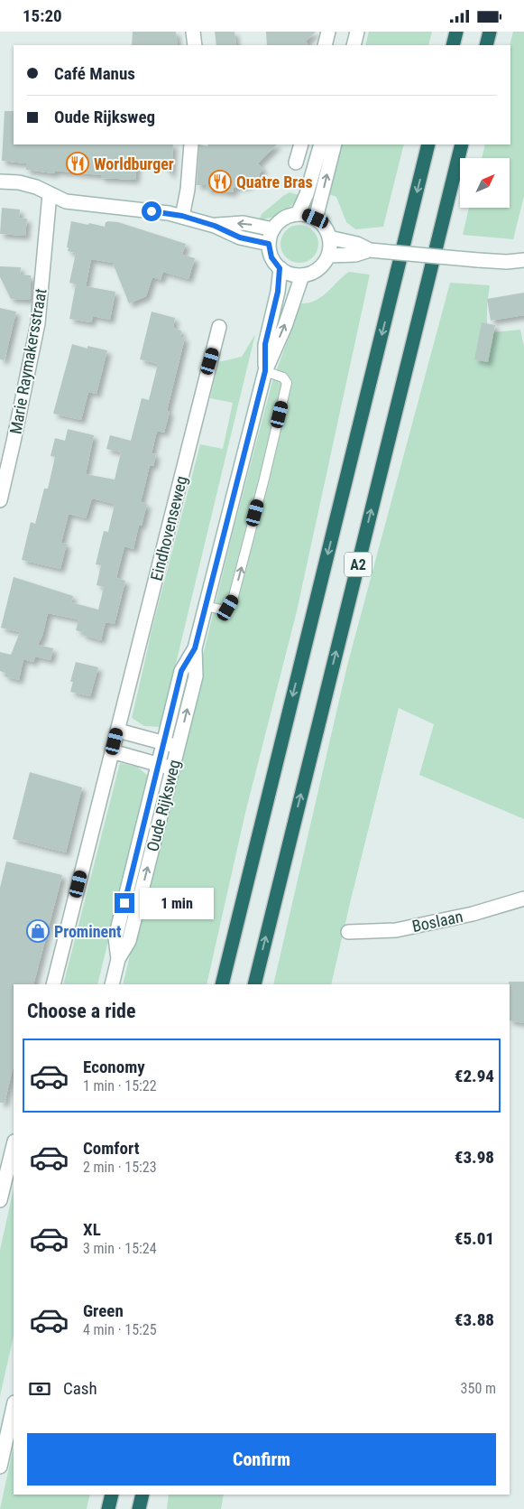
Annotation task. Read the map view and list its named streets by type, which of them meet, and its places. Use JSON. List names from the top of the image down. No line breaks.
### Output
{"streets":{"highway":["A2"],"main road":["Marie Raymakersstraat","Eindhovenseweg","Oude Rijksweg","Boslaan"]},"places":{"restaurant":["Worldburger","Quatre Bras"],"shop":["Prominent"]},"north":"top right","page":{"status":"15:20","banner":["Café Manus","Oude Rijksweg"],"bubble":"1 min","heading":"Choose a ride","list":[{"name":"Economy","note":"1 min · 15:22","value":"€2.94"},{"name":"Comfort","note":"2 min · 15:23","value":"€3.98"},{"name":"XL","note":"3 min · 15:24","value":"€5.01"},{"name":"Green","note":"4 min · 15:25","value":"€3.88"}],"pay":["Cash","350 m"],"buttons":"Confirm"}}
